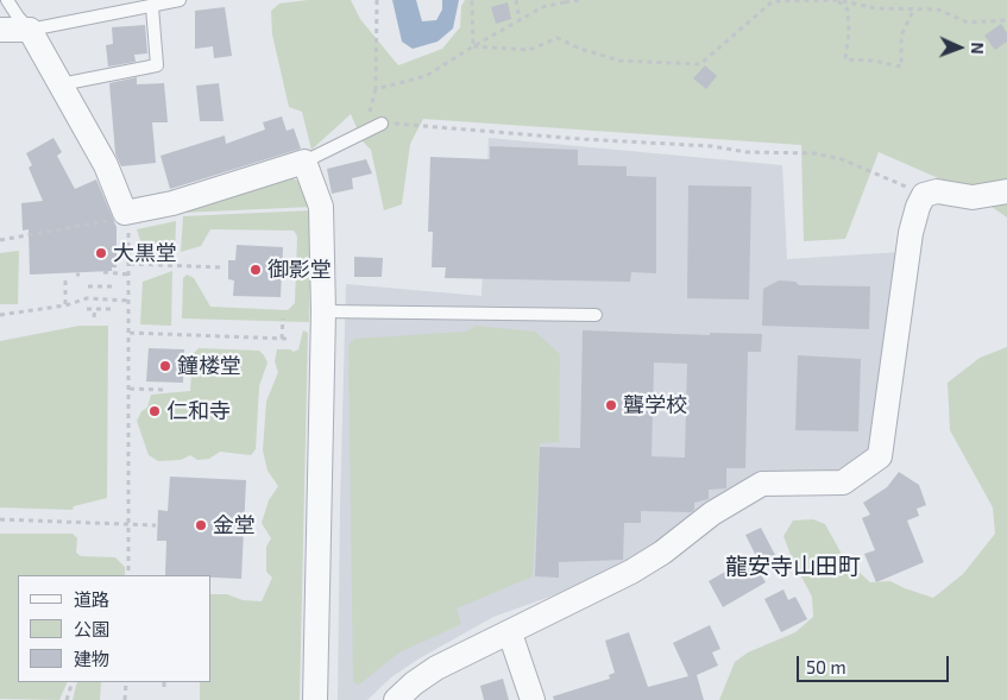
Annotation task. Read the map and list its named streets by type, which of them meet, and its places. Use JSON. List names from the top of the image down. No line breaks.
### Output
{"districts":["龍安寺山田町"],"places":["大黒堂","御影堂","鐘楼堂","聾学校","仁和寺","金堂"],"legend":["道路","公園","建物"],"scale_bar":"50 m","north":"right"}
